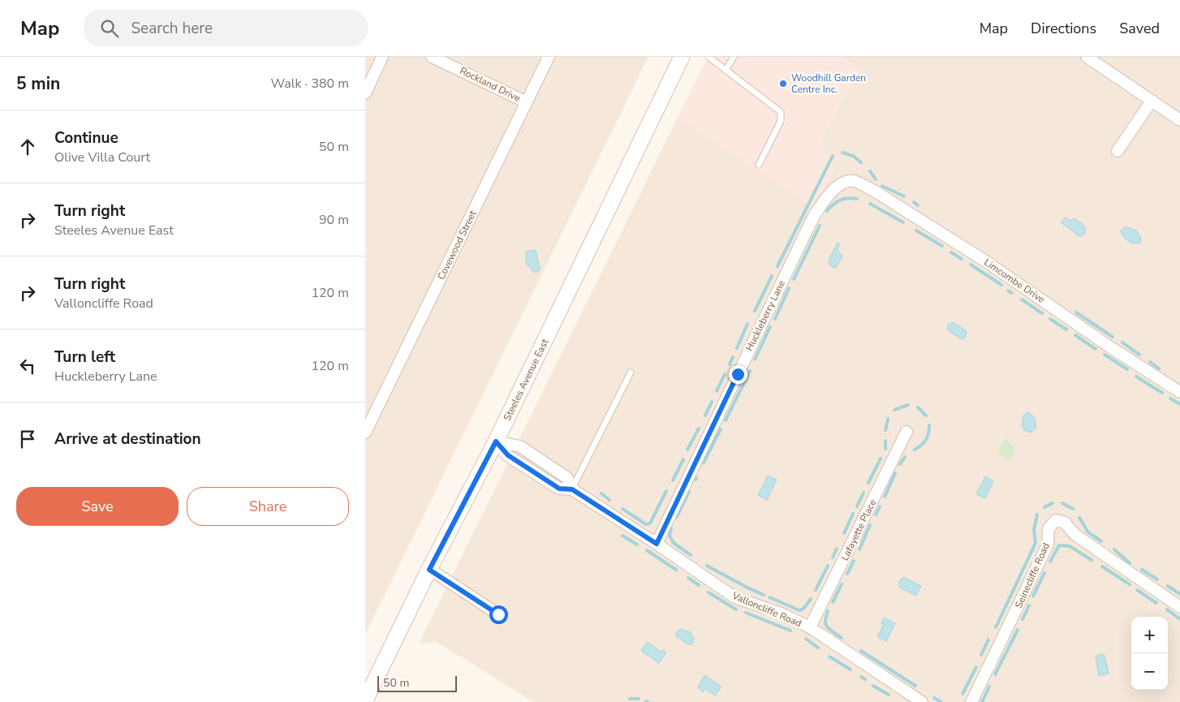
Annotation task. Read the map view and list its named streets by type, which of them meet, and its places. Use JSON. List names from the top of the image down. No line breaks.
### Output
{"streets":{"main road":["Steeles Avenue East"],"street":["Rockland Drive","Covewood Street","Limcombe Drive","Huckleberry Lane","Lafayette Place","Seinecliffe Road","Valloncliffe Road"]},"crossings":[["Rockland Drive","Covewood Street"],["Limcombe Drive","Huckleberry Lane"],["Huckleberry Lane","Valloncliffe Road"],["Steeles Avenue East","Valloncliffe Road"],["Lafayette Place","Valloncliffe Road"]],"places":["Woodhill Garden Centre Inc."],"scale_bar":"50 m","page":{"header":"Map","search":"Search here","nav":["Map","Directions","Saved"],"heading":["5 min","Walk · 380 m"],"list":[["Continue","Olive Villa Court","50 m"],["Turn right","Steeles Avenue East","90 m"],["Turn right","Valloncliffe Road","120 m"],["Turn left","Huckleberry Lane","120 m"],"Arrive at destination"],"buttons":["Save","Share"],"map_buttons":["+","−"],"scale":"50 m"}}
